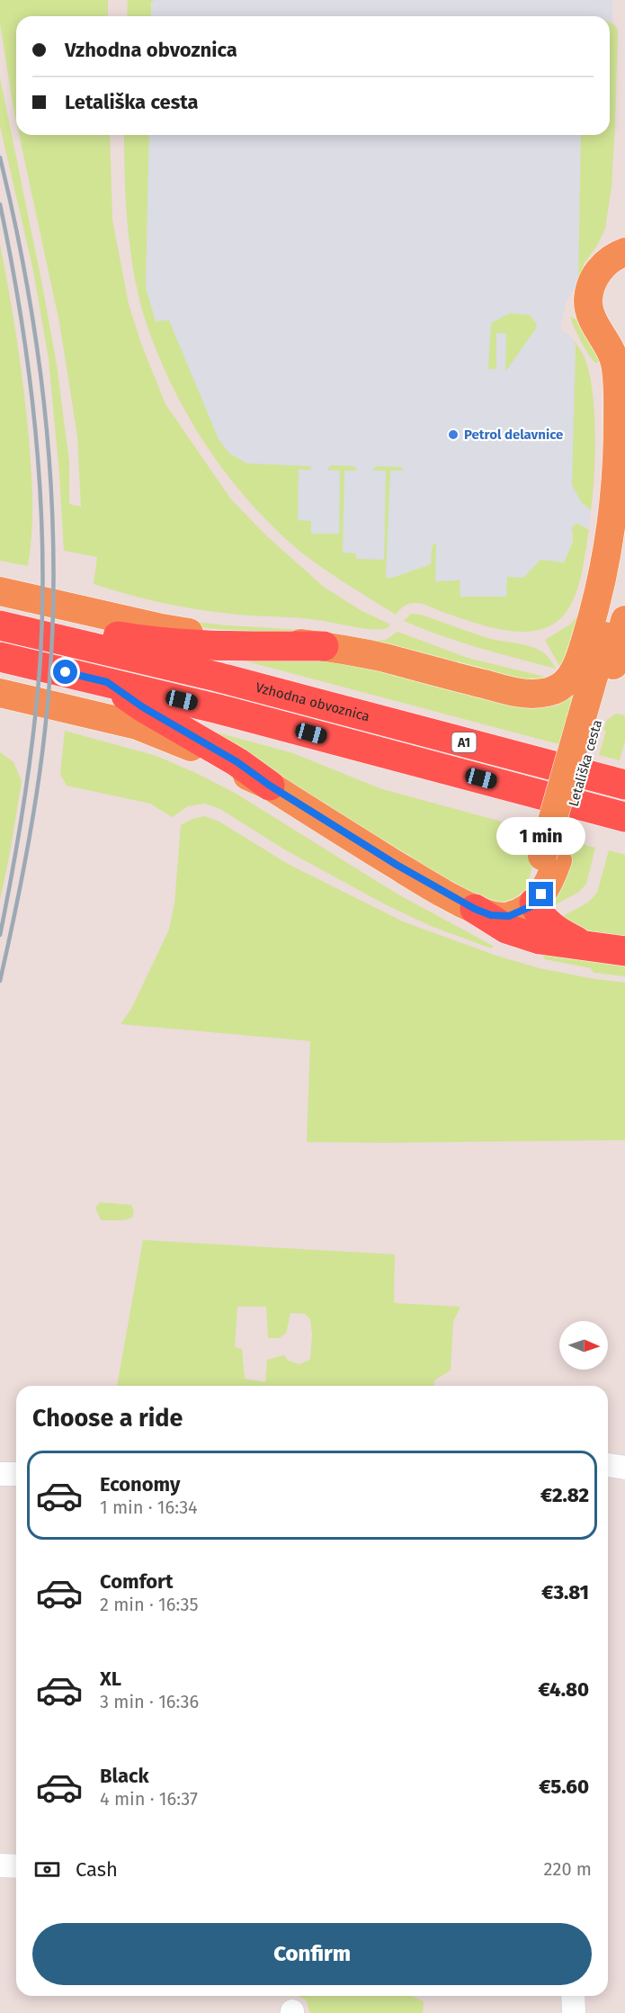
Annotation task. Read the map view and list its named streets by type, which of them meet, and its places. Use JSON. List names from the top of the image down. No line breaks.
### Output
{"streets":{"highway":["Vzhodna obvoznica","A1"],"main road":["Letališka cesta"]},"places":["Petrol delavnice"],"north":"right","page":{"banner":["Vzhodna obvoznica","Letališka cesta"],"bubble":"1 min","heading":"Choose a ride","list":[{"name":"Economy","note":"1 min · 16:34","value":"€2.82"},{"name":"Comfort","note":"2 min · 16:35","value":"€3.81"},{"name":"XL","note":"3 min · 16:36","value":"€4.80"},{"name":"Black","note":"4 min · 16:37","value":"€5.60"}],"pay":["Cash","220 m"],"buttons":"Confirm"}}
